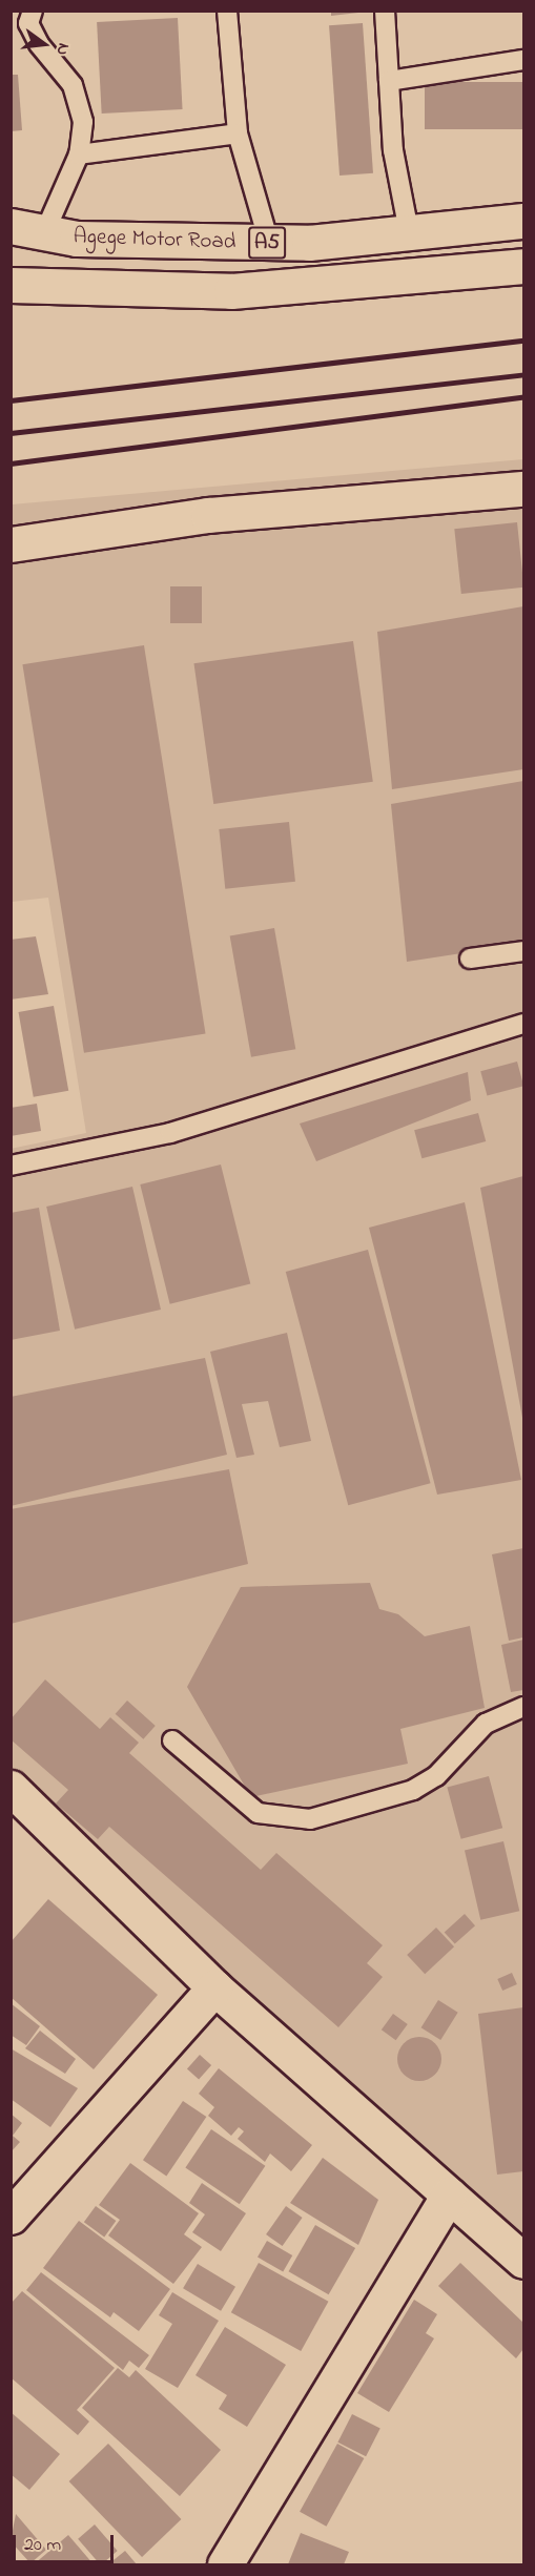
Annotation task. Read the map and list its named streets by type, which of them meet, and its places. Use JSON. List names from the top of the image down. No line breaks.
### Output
{"streets":{"main road":["Agege Motor Road","A5"]},"scale_bar":"20 m","north":"right"}
